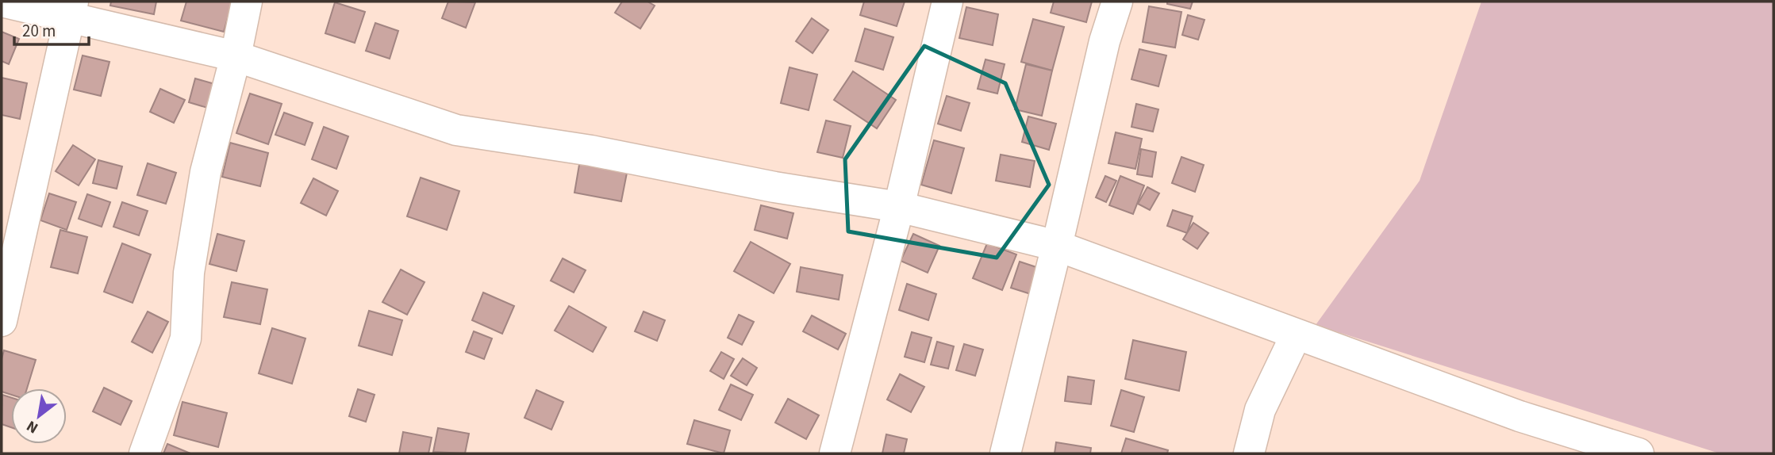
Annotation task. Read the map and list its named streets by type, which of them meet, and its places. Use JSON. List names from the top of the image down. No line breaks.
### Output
{"scale_bar":"20 m","north":"bottom left"}
